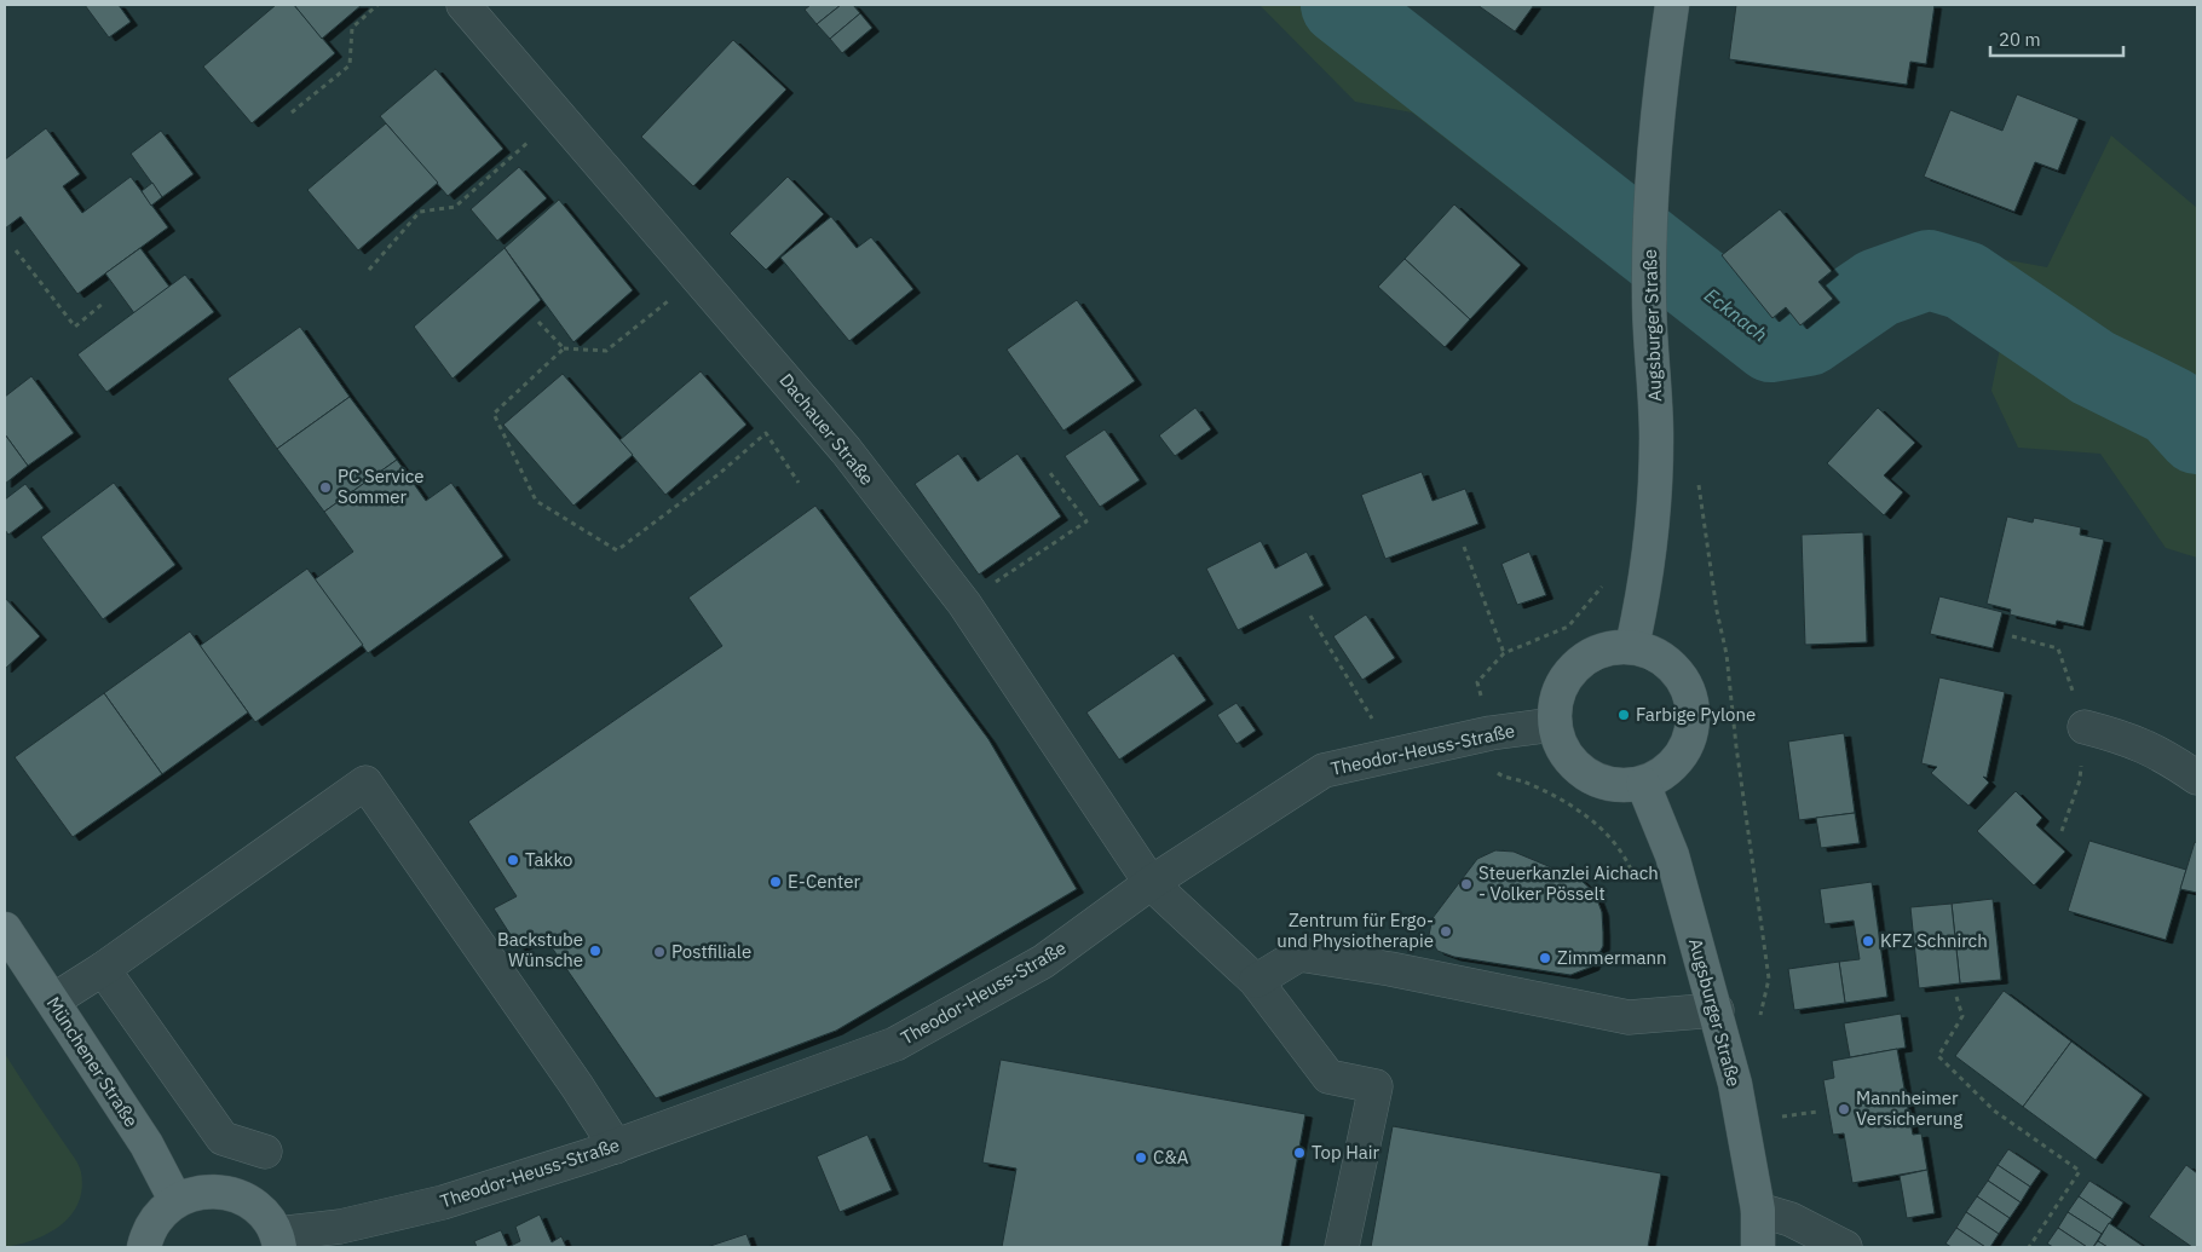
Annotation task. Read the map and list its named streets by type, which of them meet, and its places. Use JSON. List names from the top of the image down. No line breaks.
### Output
{"streets":{"main road":["Augsburger Straße","Münchener Straße"],"street":["Dachauer Straße","Theodor-Heuss-Straße"]},"crossings":[["Augsburger Straße","Theodor-Heuss-Straße"],["Dachauer Straße","Theodor-Heuss-Straße"]],"water":["Ecknach"],"places":["PC Service Sommer","Farbige Pylone","Takko","E-Center","Steuerkanzlei Aichach - Volker Pösselt","Zentrum für Ergo- und Physiotherapie","KFZ Schnirch","Backstube Wünsche","Postfiliale","Zimmermann","Mannheimer Versicherung","Top Hair","C&A"],"scale_bar":"20 m"}
